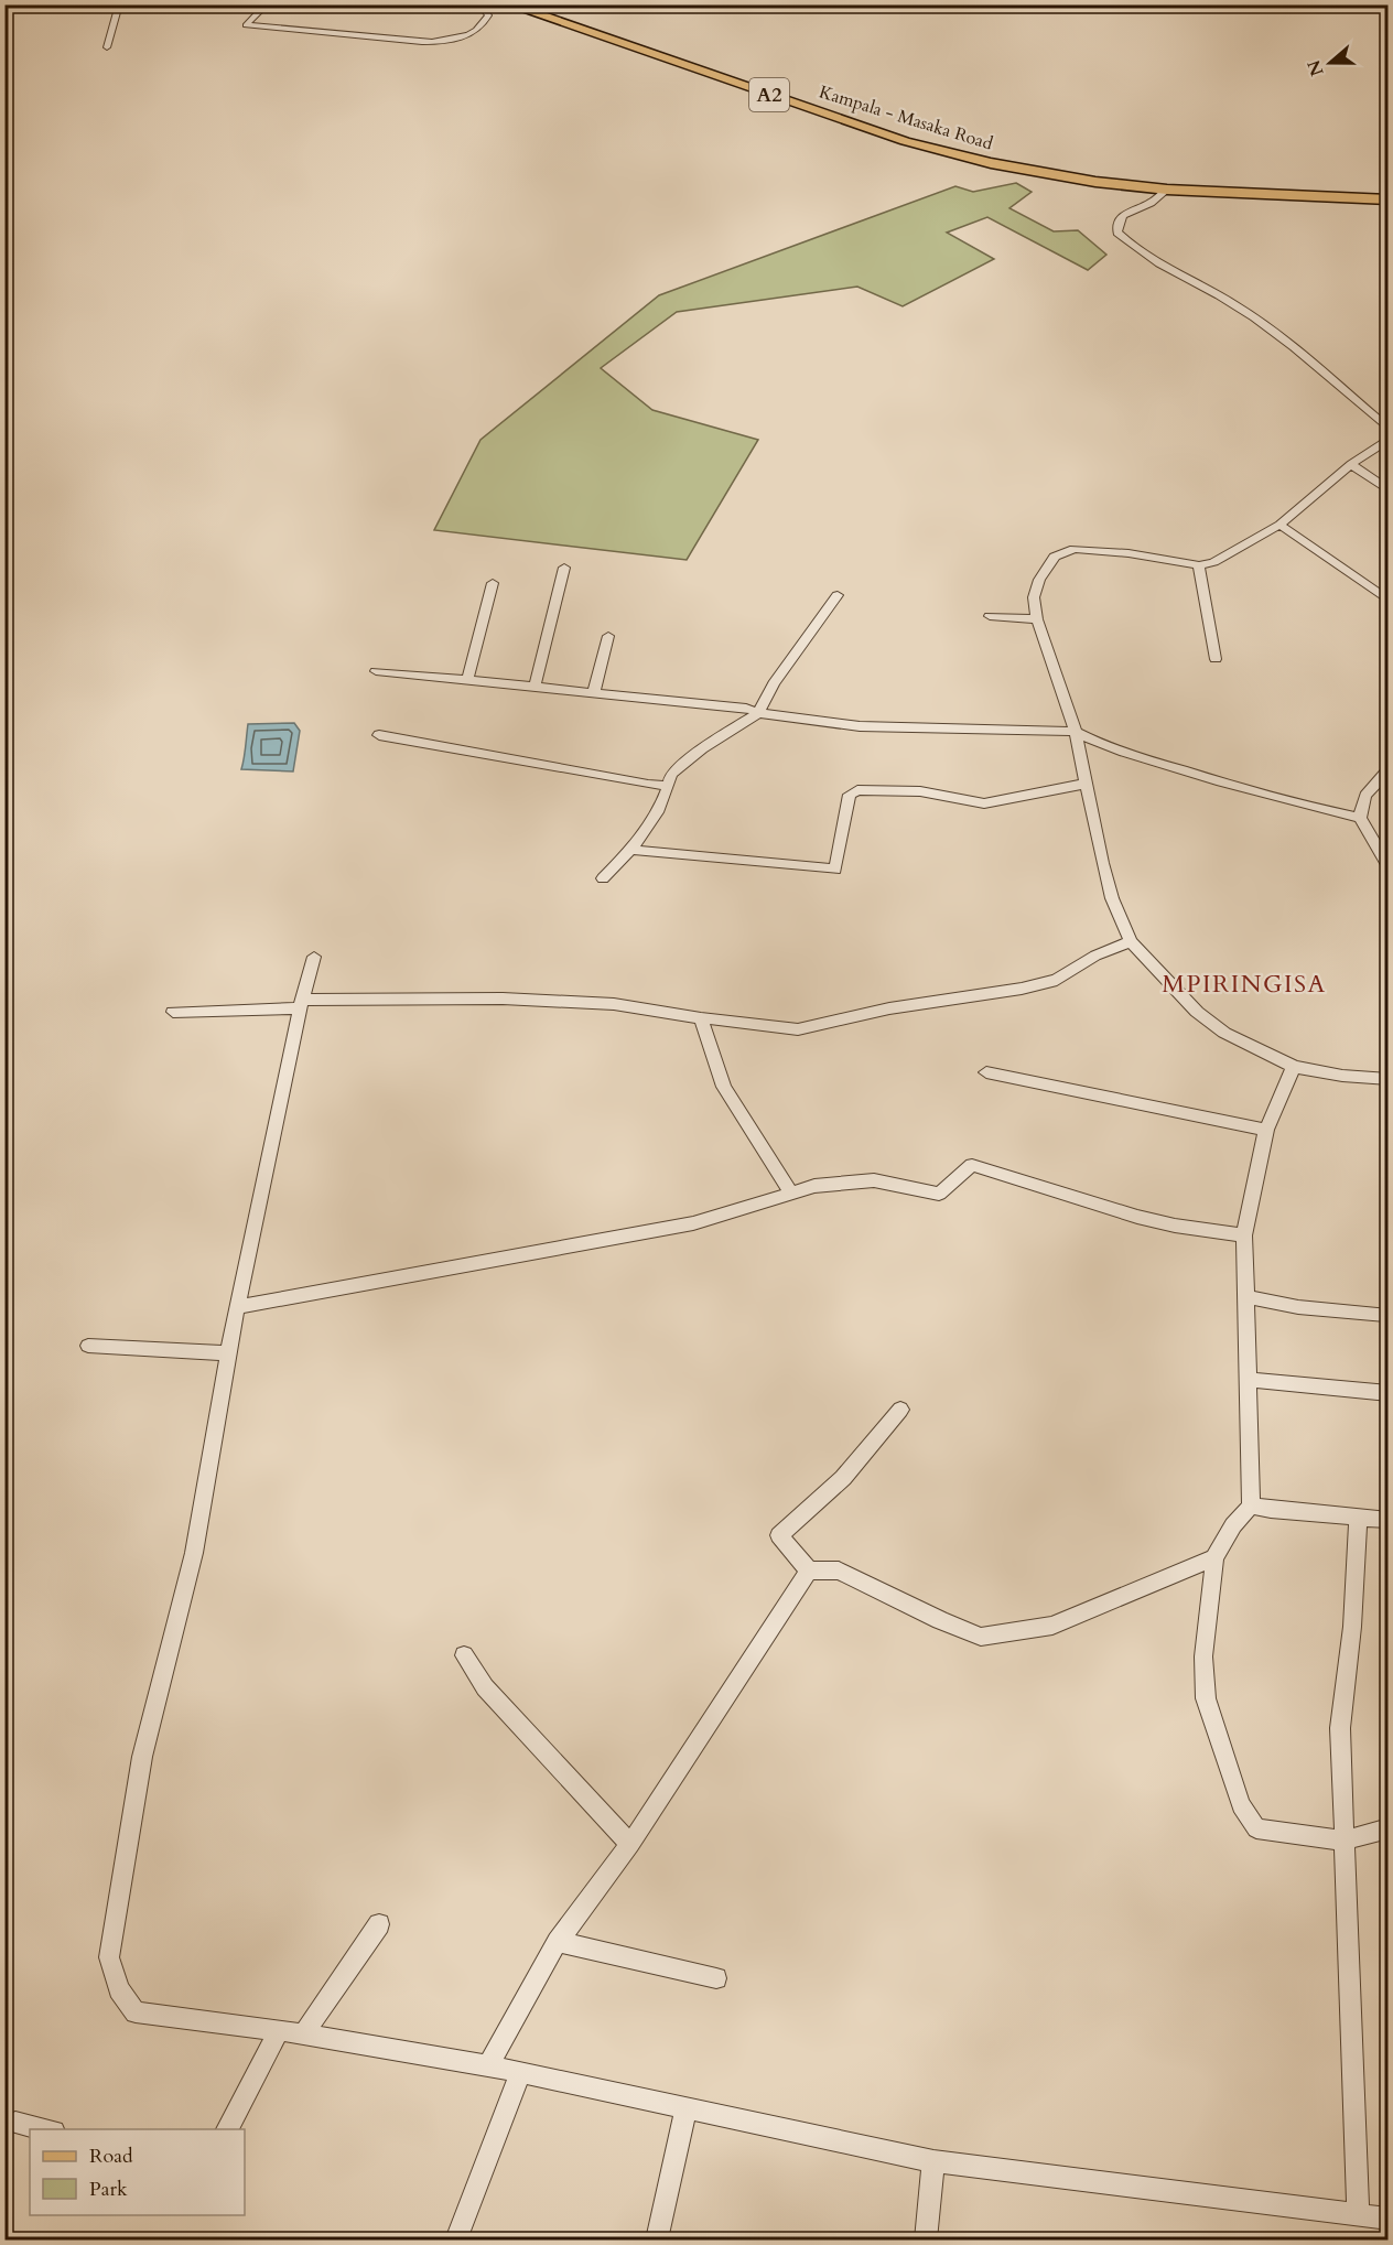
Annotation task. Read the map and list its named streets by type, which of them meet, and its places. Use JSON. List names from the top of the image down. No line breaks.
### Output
{"streets":{"main road":["A2","Kampala - Masaka Road"]},"districts":["MPIRINGISA"],"legend":["Road","Park"],"north":"left"}
